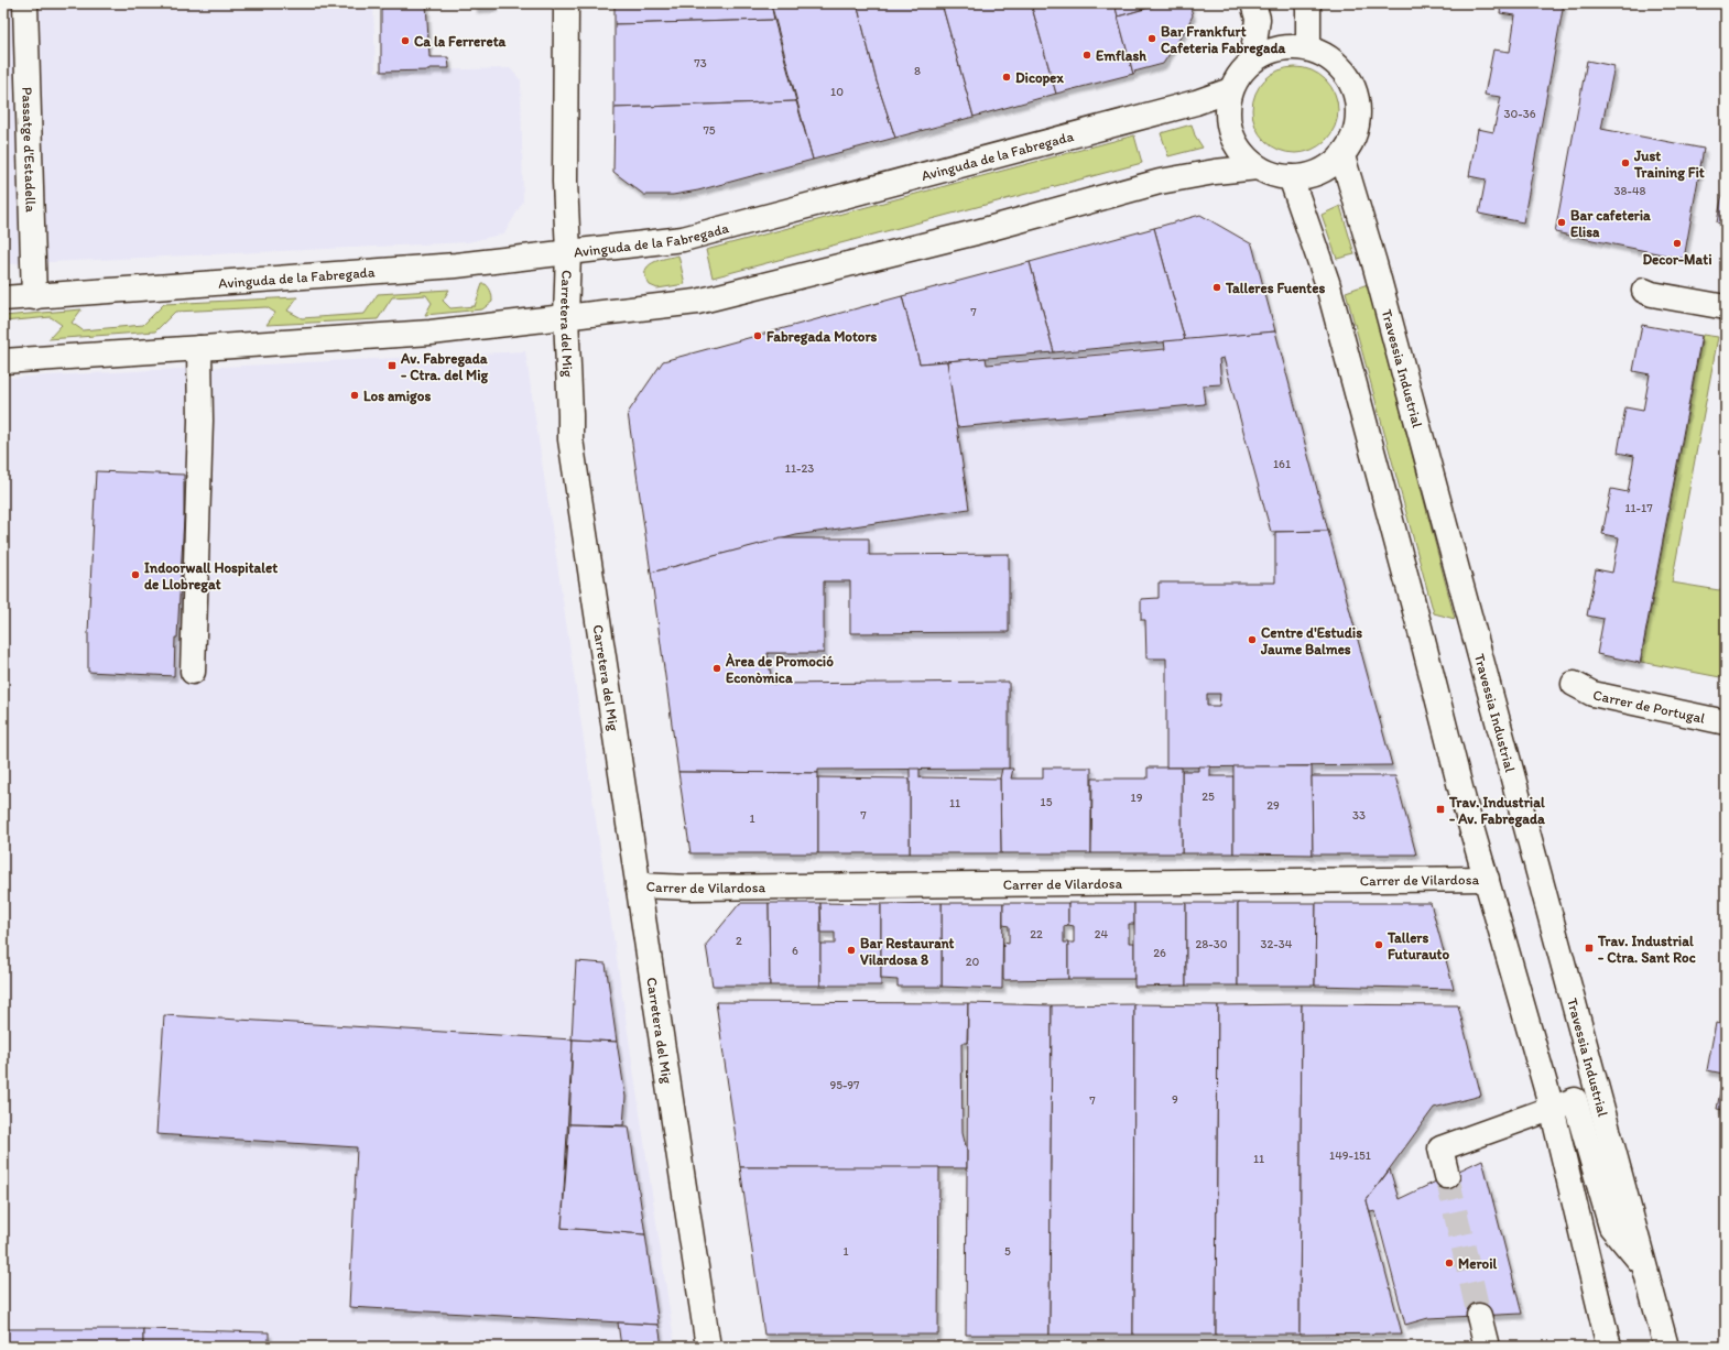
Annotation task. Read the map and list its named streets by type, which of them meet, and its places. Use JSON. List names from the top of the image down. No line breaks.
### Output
{"streets":{"street":["Passatge d'Estadella","Avinguda de la Fabregada","Carretera del Mig","Travessia Industrial","Carrer de Portugal","Carrer de Vilardosa"]},"crossings":[["Passatge d'Estadella","Avinguda de la Fabregada"],["Avinguda de la Fabregada","Carretera del Mig"],["Avinguda de la Fabregada","Travessia Industrial"],["Carretera del Mig","Carrer de Vilardosa"]],"places":{"other":["Bar Frankfurt Cafeteria Fabregada","Ca la Ferrereta","Emflash","Dicopex","Just Training Fit","Bar cafeteria Elisa","Decor-Mati","Talleres Fuentes","Fabregada Motors","Los amigos","Indoorwall Hospitalet de Llobregat","Centre d'Estudis Jaume Balmes","Àrea de Promoció Econòmica","Tallers Futurauto","Bar Restaurant Vilardosa 8","Meroil"],"transit":["Av. Fabregada - Ctra. del Mig","Trav. Industrial - Av. Fabregada","Trav. Industrial - Ctra. Sant Roc"]},"house_numbers":["73","8","10","30-36","75","38-48","7","161","11-23","11-17","25","19","15","11","29","7","33","1","22","24","2","28-30","32-34","6","26","20","95-97","9","7","149-151","11","1","5"]}
